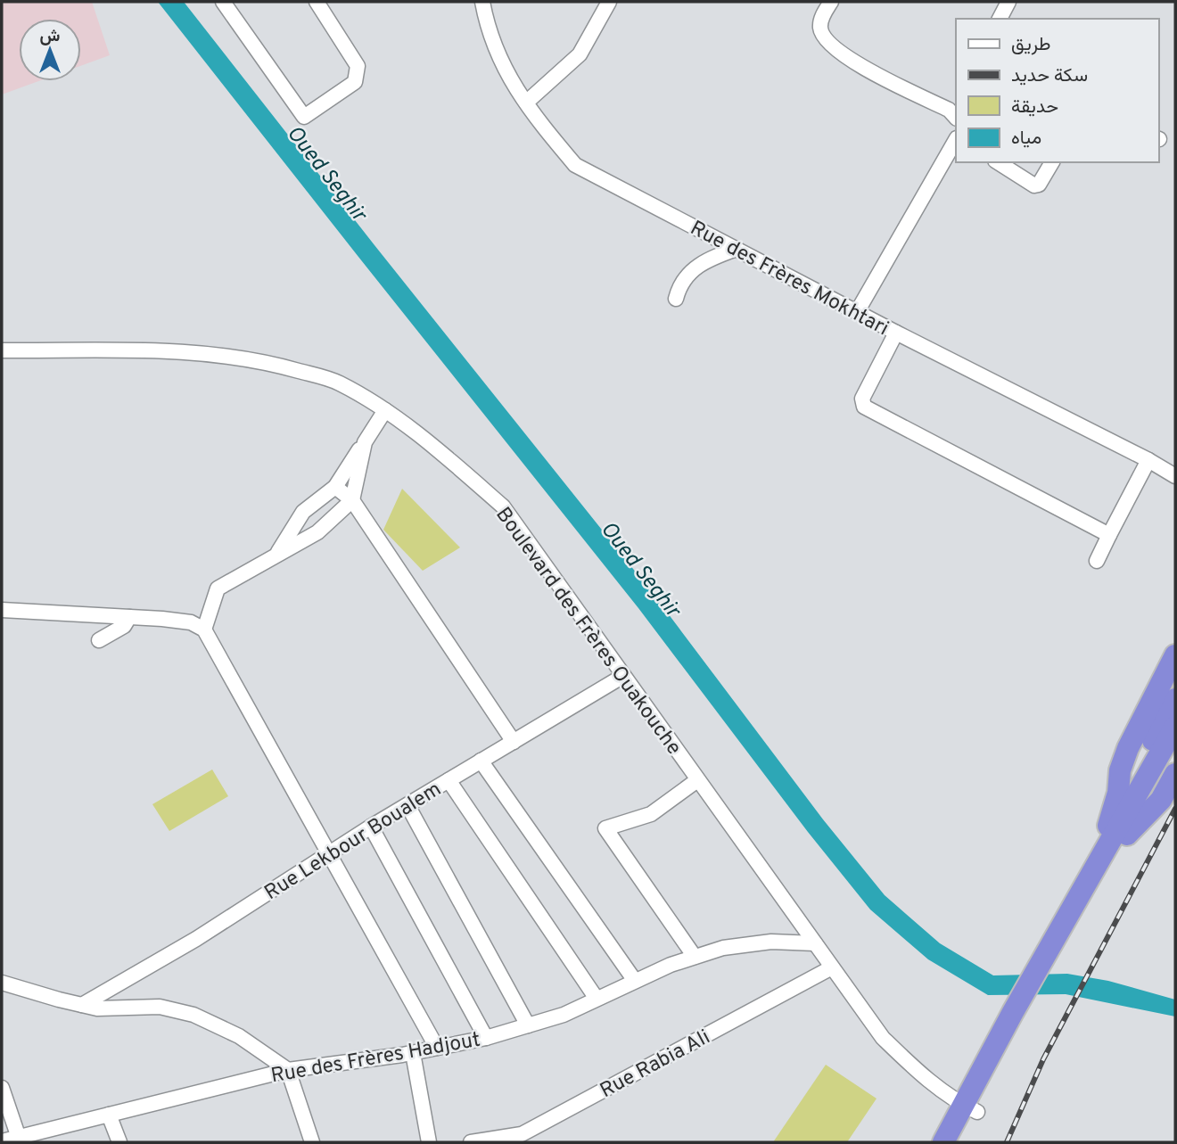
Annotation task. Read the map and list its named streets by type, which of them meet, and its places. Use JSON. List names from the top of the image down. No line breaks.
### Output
{"streets":{"street":["Rue des Frères Mokhtari","Boulevard des Frères Ouakouche","Rue Lekbour Boualem","Rue des Frères Hadjout","Rue Rabia Ali"]},"crossings":[["Boulevard des Frères Ouakouche","Rue Lekbour Boualem"],["Boulevard des Frères Ouakouche","Rue des Frères Hadjout"],["Boulevard des Frères Ouakouche","Rue Rabia Ali"]],"water":["Oued Seghir"],"legend":["طريق","سكة حديد","حديقة","مياه"],"north":"top"}
